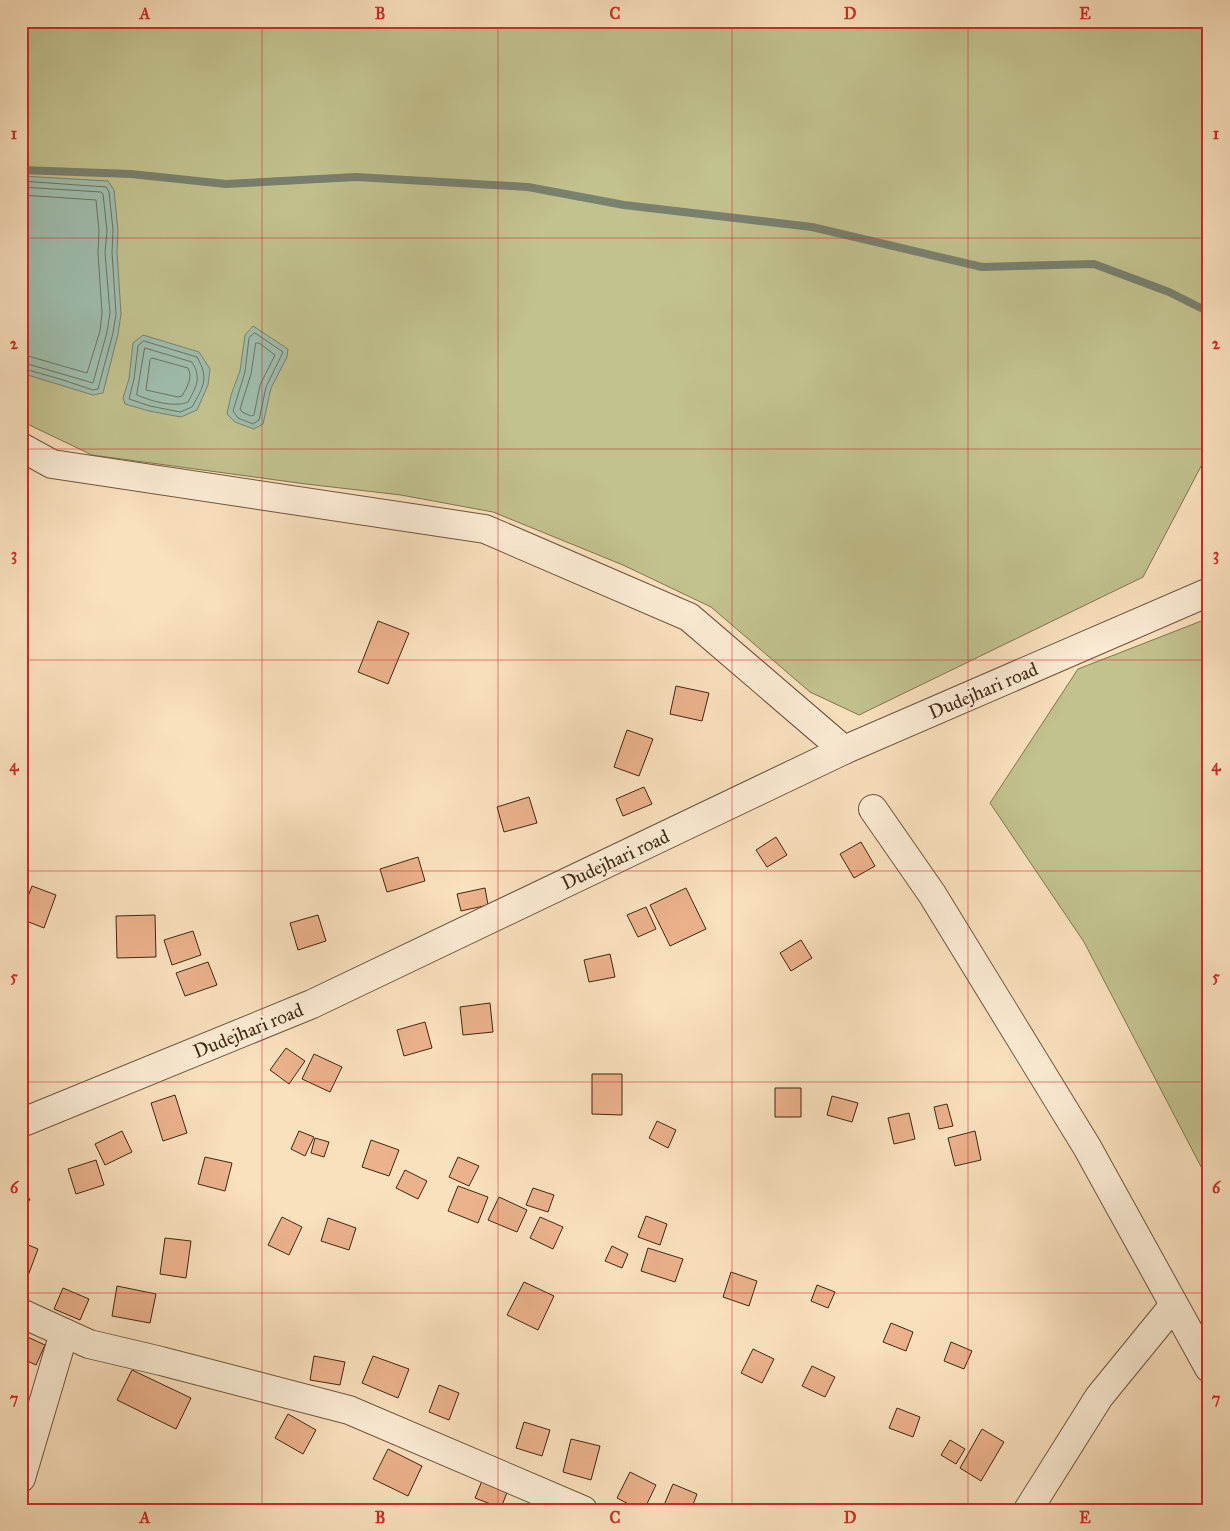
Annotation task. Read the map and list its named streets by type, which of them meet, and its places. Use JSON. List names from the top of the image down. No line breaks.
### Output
{"streets":{"street":["Dudejhari road"]},"grid":{"columns":["A","B","C","D","E"],"rows":["1","2","3","4","5","6","7"]}}
